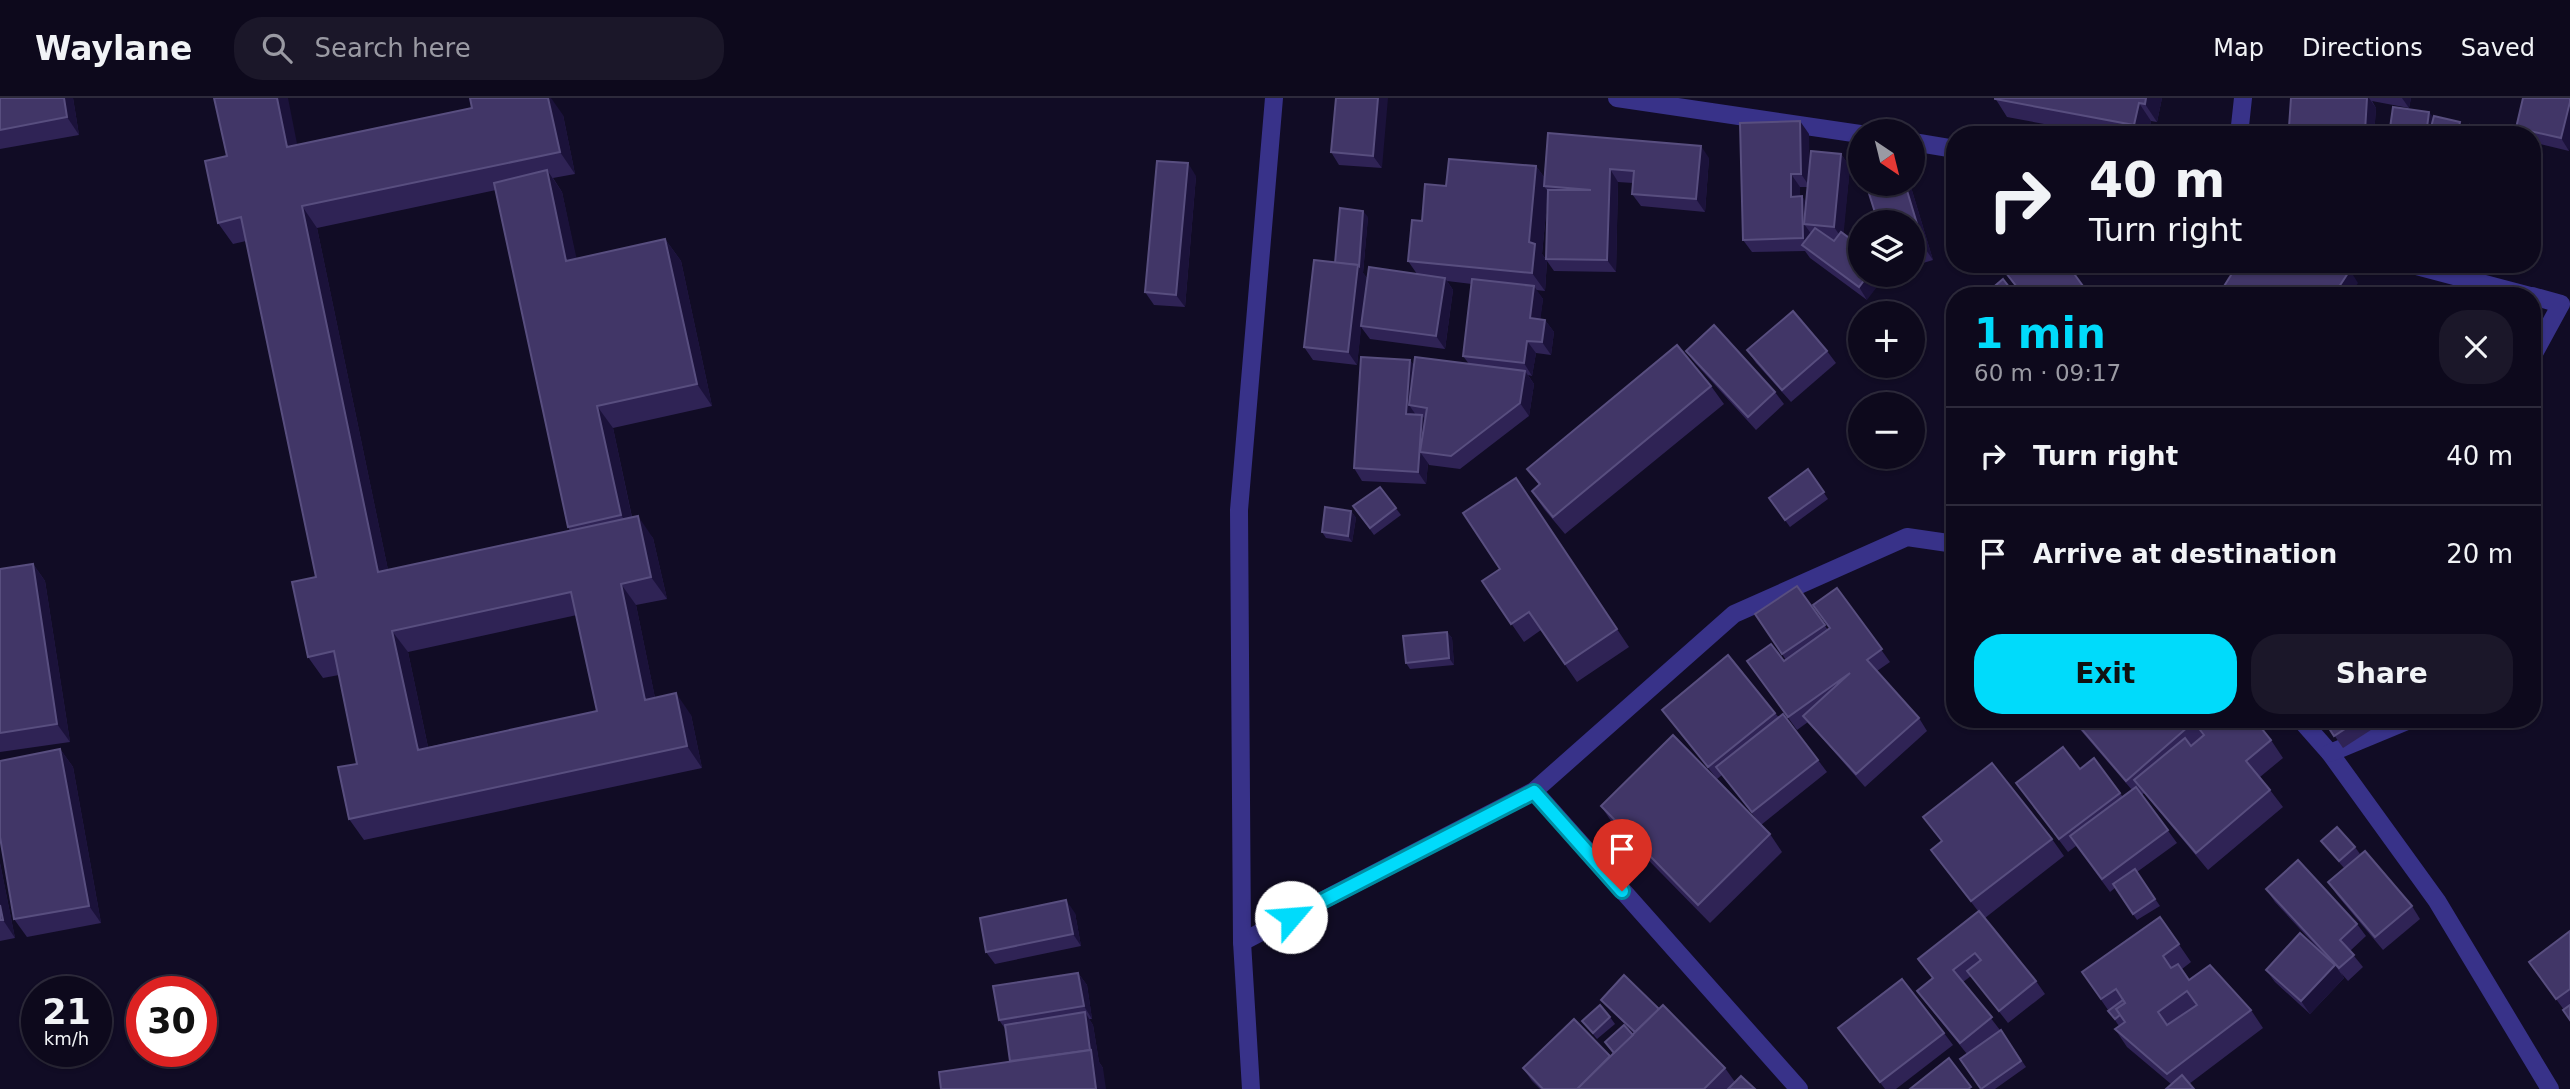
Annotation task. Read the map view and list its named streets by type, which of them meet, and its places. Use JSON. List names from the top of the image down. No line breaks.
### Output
{"north":"bottom right","page":{"header":"Waylane","search":"Search here","nav":["Map","Directions","Saved"],"map_buttons":["+","−"],"turn":["40 m","Turn right"],"heading":["1 min","60 m · 09:17"],"list":[{"name":"Turn right","value":"40 m"},{"name":"Arrive at destination","value":"20 m"}],"buttons":["Exit","Share"],"speed":"21 km/h","limit":"30"}}
